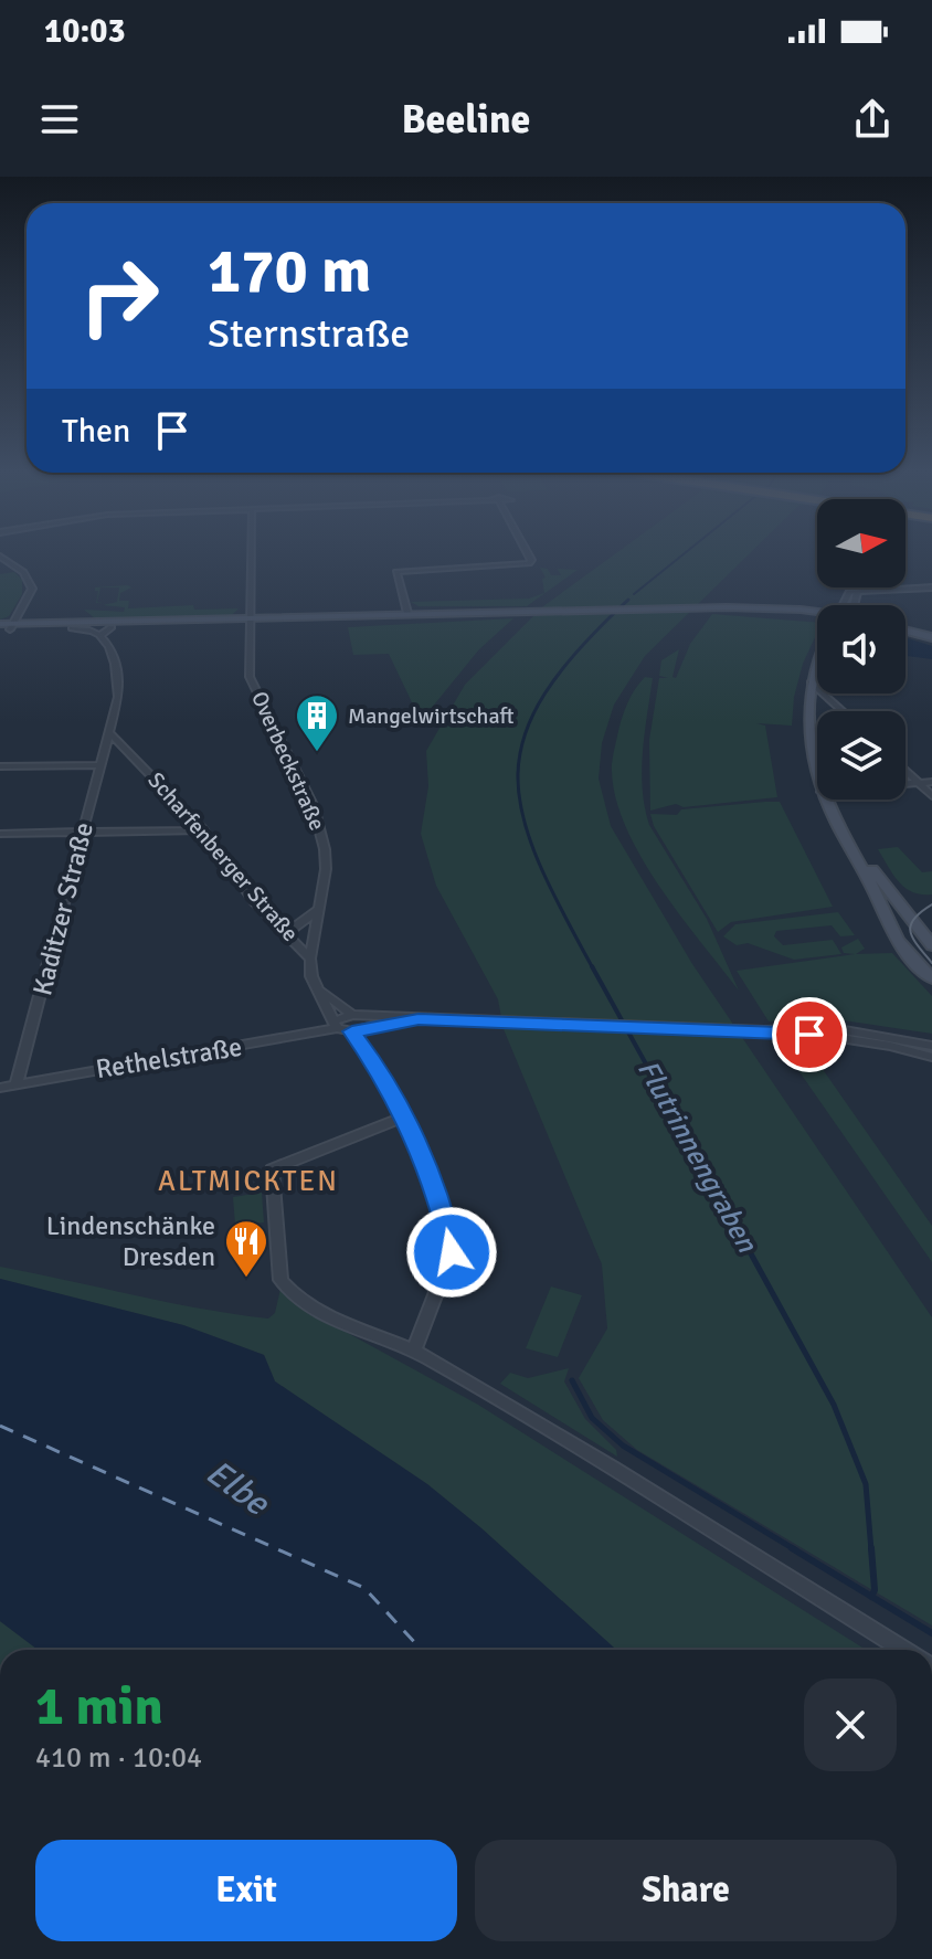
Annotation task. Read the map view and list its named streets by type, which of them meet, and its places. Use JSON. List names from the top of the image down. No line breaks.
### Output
{"streets":{"street":["Overbeckstraße","Scharfenberger Straße","Kaditzer Straße","Rethelstraße"]},"crossings":[["Overbeckstraße","Scharfenberger Straße"],["Scharfenberger Straße","Kaditzer Straße"],["Scharfenberger Straße","Rethelstraße"],["Kaditzer Straße","Rethelstraße"]],"districts":["ALTMICKTEN"],"water":["Flutrinnengraben","Elbe"],"places":{"building":["Mangelwirtschaft"],"restaurant":["Lindenschänke Dresden"]},"north":"right","page":{"status":"10:03","header":"Beeline","turn":["170 m","Sternstraße"],"then":"Then","heading":["1 min","410 m · 10:04"],"buttons":["Exit","Share"]}}
